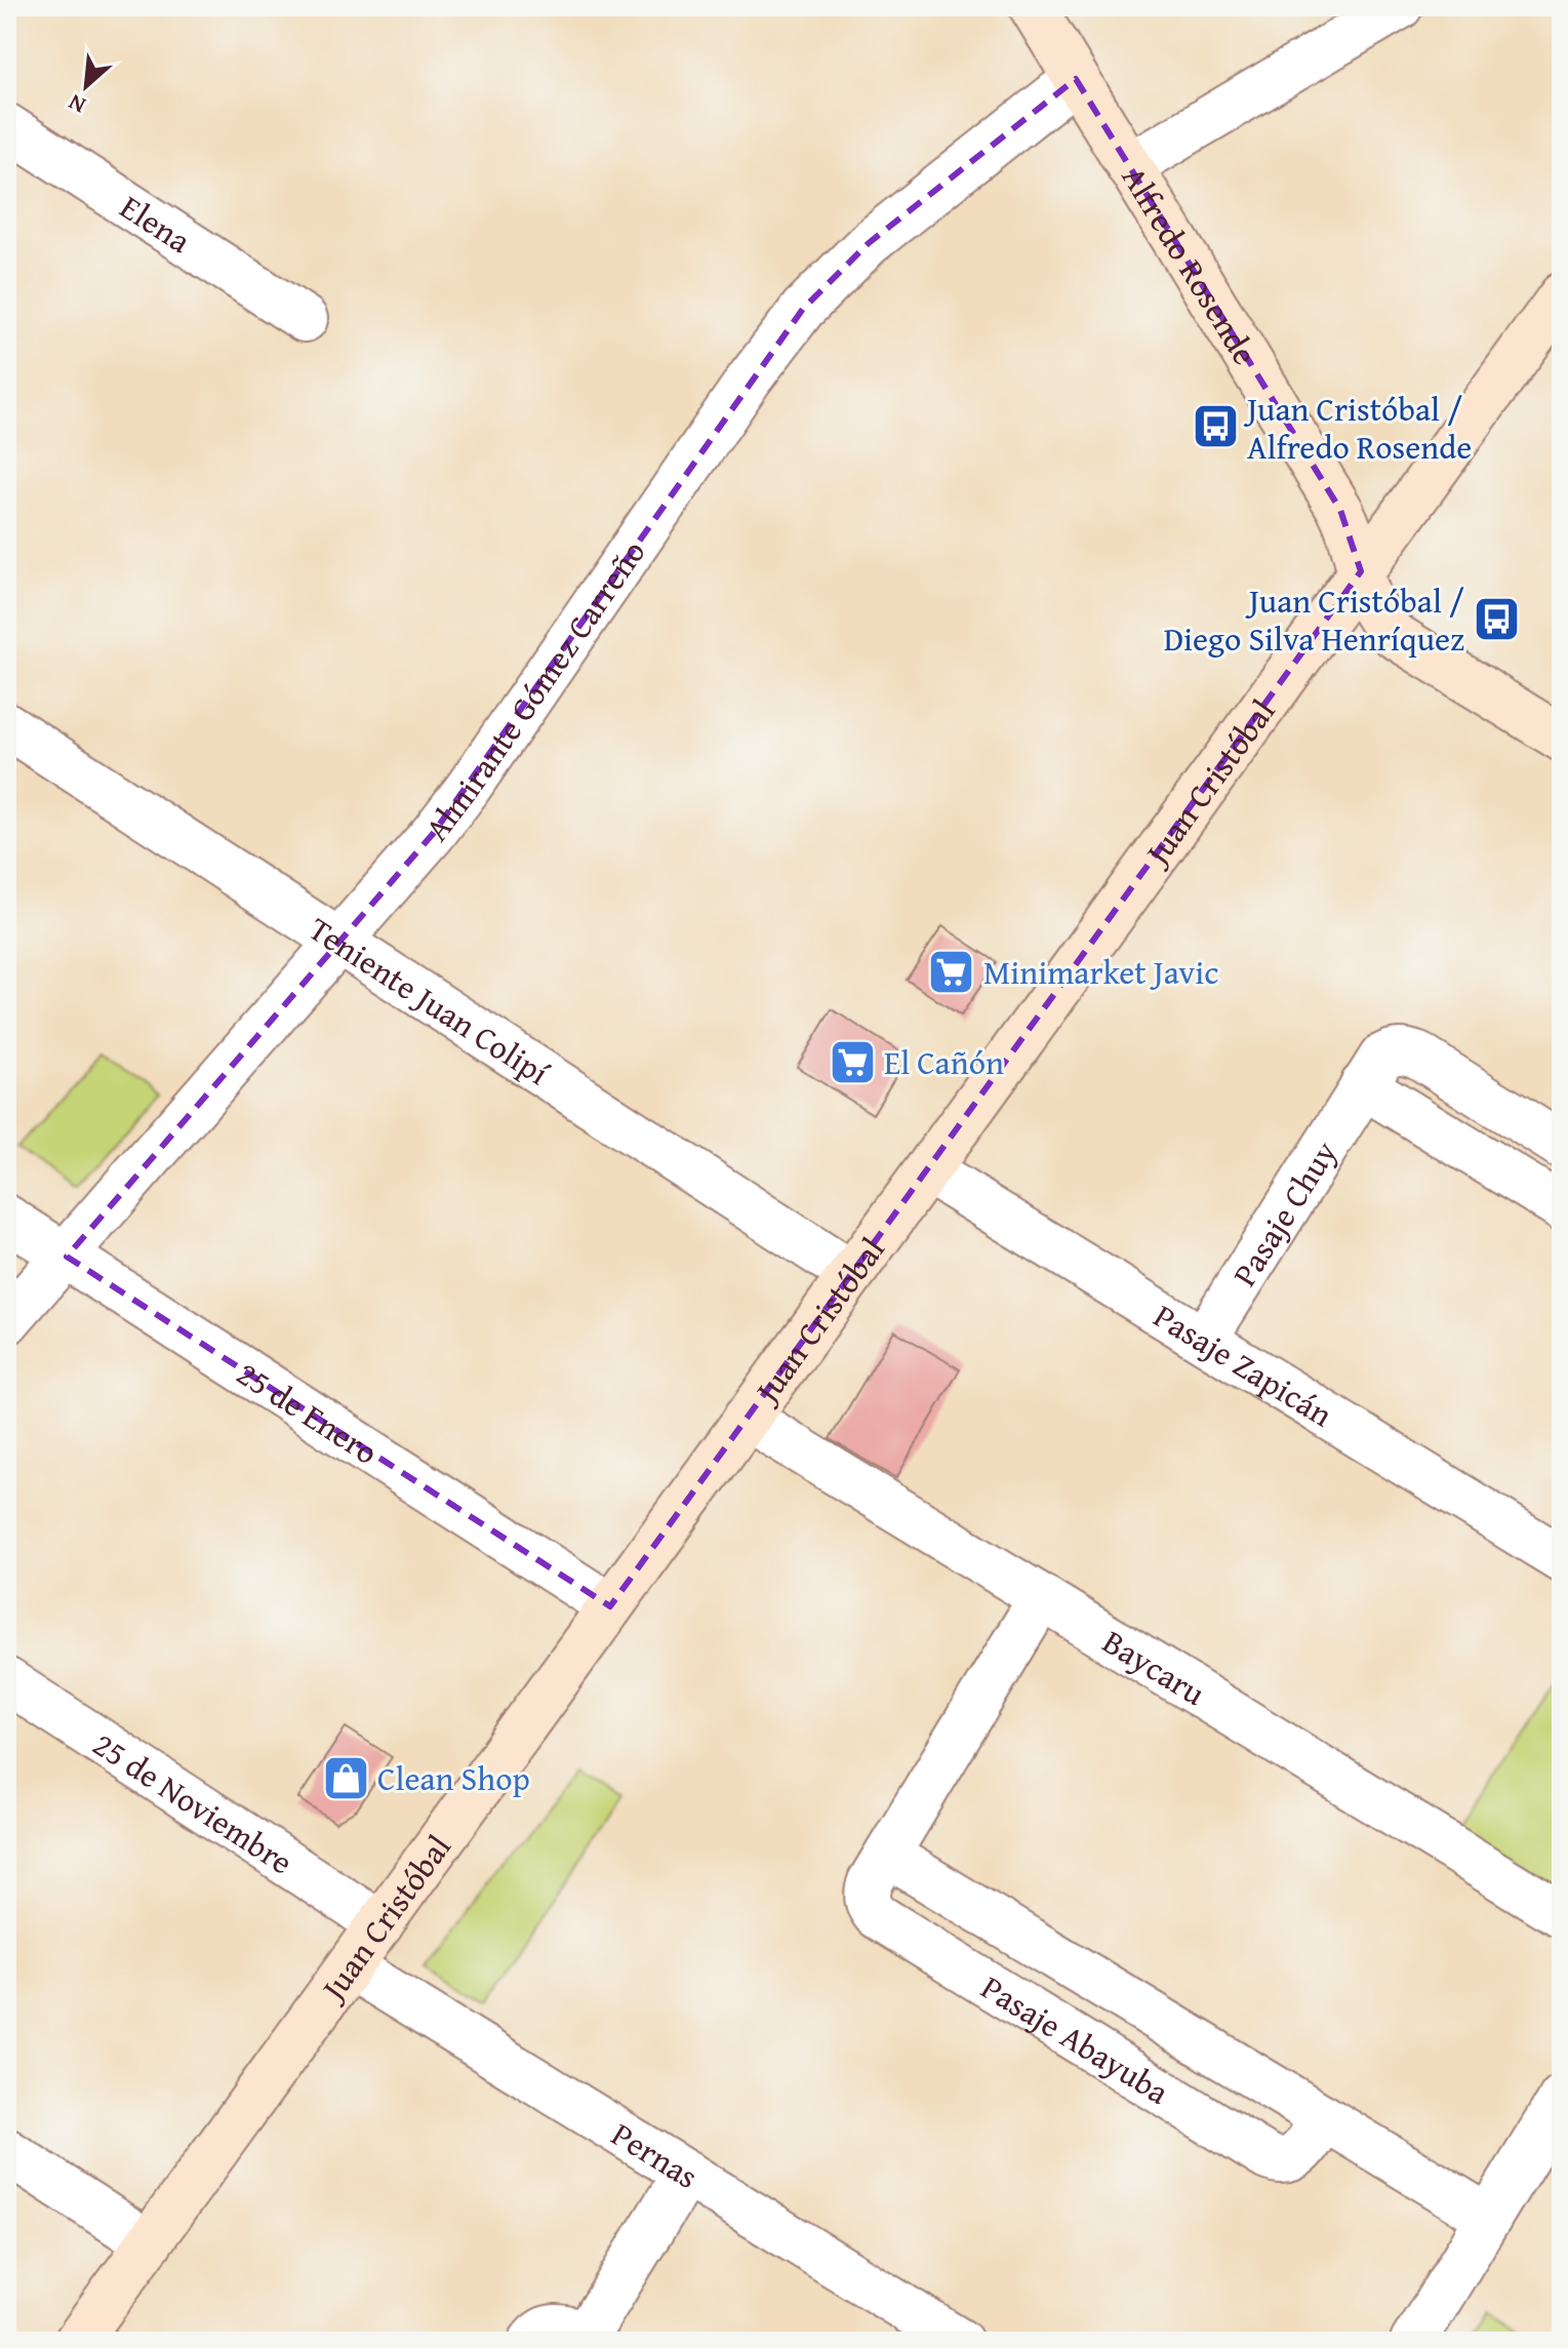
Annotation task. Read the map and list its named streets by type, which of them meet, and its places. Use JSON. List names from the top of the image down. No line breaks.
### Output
{"streets":{"street":["Elena","Alfredo Rosende","Almirante Gómez Carreño","Juan Cristóbal","Teniente Juan Colipí","Pasaje Chuy","Pasaje Zapicán","25 de Enero","Baycaru","25 de Noviembre","Pasaje Abayuba","Pernas"]},"crossings":[["Alfredo Rosende","Almirante Gómez Carreño"],["Alfredo Rosende","Juan Cristóbal"],["Almirante Gómez Carreño","Teniente Juan Colipí"],["Almirante Gómez Carreño","25 de Enero"],["Juan Cristóbal","Teniente Juan Colipí"],["Juan Cristóbal","Pasaje Zapicán"],["Juan Cristóbal","25 de Enero"],["Juan Cristóbal","Baycaru"],["Juan Cristóbal","25 de Noviembre"],["Juan Cristóbal","Pernas"],["Pasaje Chuy","Pasaje Zapicán"],["Baycaru","Pasaje Abayuba"]],"places":{"bus stop":["Juan Cristóbal / Alfredo Rosende","Juan Cristóbal / Diego Silva Henríquez"],"supermarket":["Minimarket Javic","El Cañón"],"shop":["Clean Shop"]},"north":"bottom left"}
